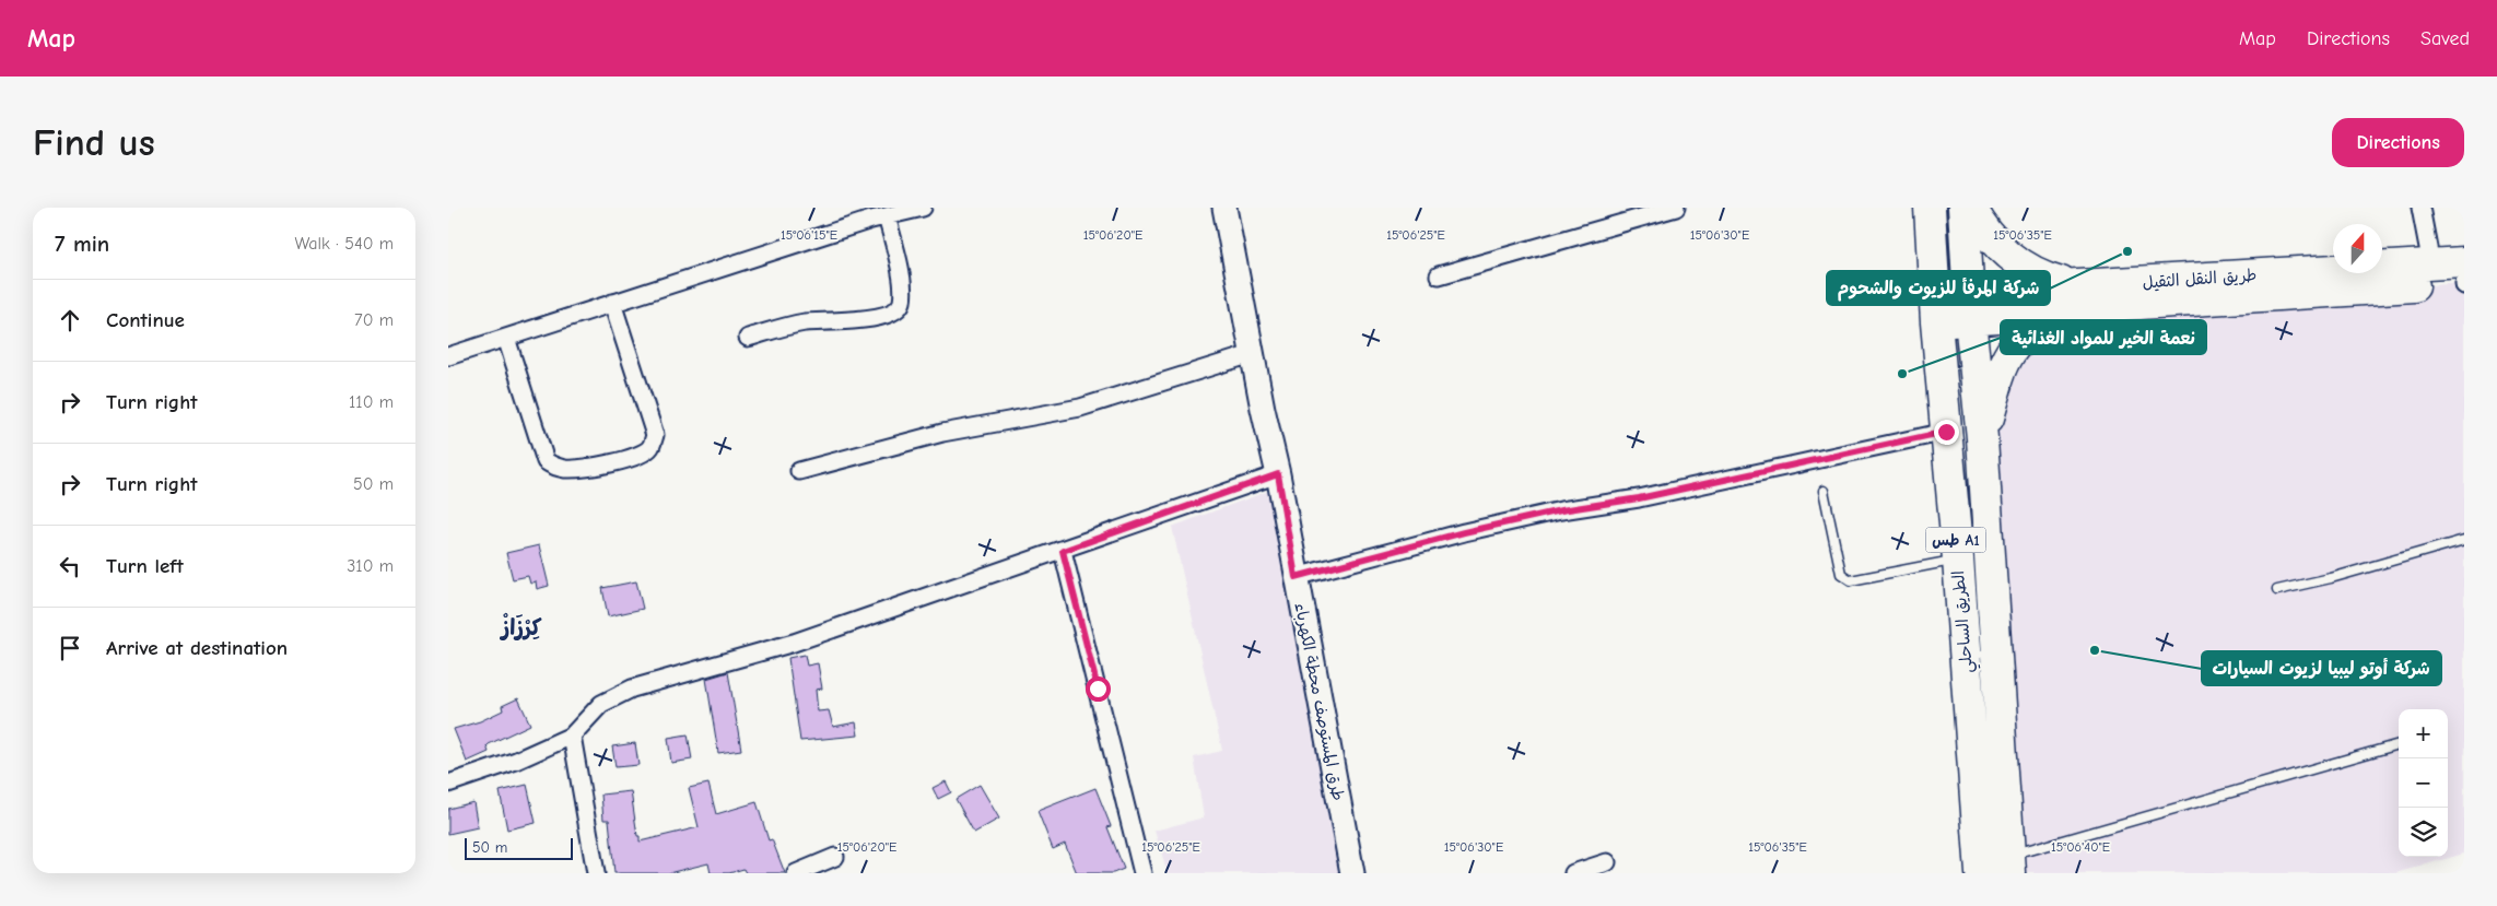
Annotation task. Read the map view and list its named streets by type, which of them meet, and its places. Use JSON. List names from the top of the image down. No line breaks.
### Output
{"streets":{"highway":["طريق النقل الثقيل","طس A1","الطريق الساحلي"],"street":["طرق المستوصف محطة الكهرباء"]},"crossings":[["طريق النقل الثقيل","الطريق الساحلي"]],"districts":["كِرْزَازْ"],"places":["شركة المرفأ للزيوت والشحوم","نعمة الخير للمواد الغذائية","شركة أوتو ليبيا لزيوت السيارات"],"scale_bar":"50 m","north":"top","page":{"header":"Map","nav":["Map","Directions","Saved"],"buttons":"Directions","title":"Find us","heading":["7 min","Walk · 540 m"],"list":[["Continue","70 m"],["Turn right","110 m"],["Turn right","50 m"],["Turn left","310 m"],"Arrive at destination"],"map_buttons":["+","−"],"scale":"50 m"},"coordinates":["15°06'15\"E","15°06'20\"E","15°06'25\"E","15°06'30\"E","15°06'35\"E","15°06'40\"E"]}
